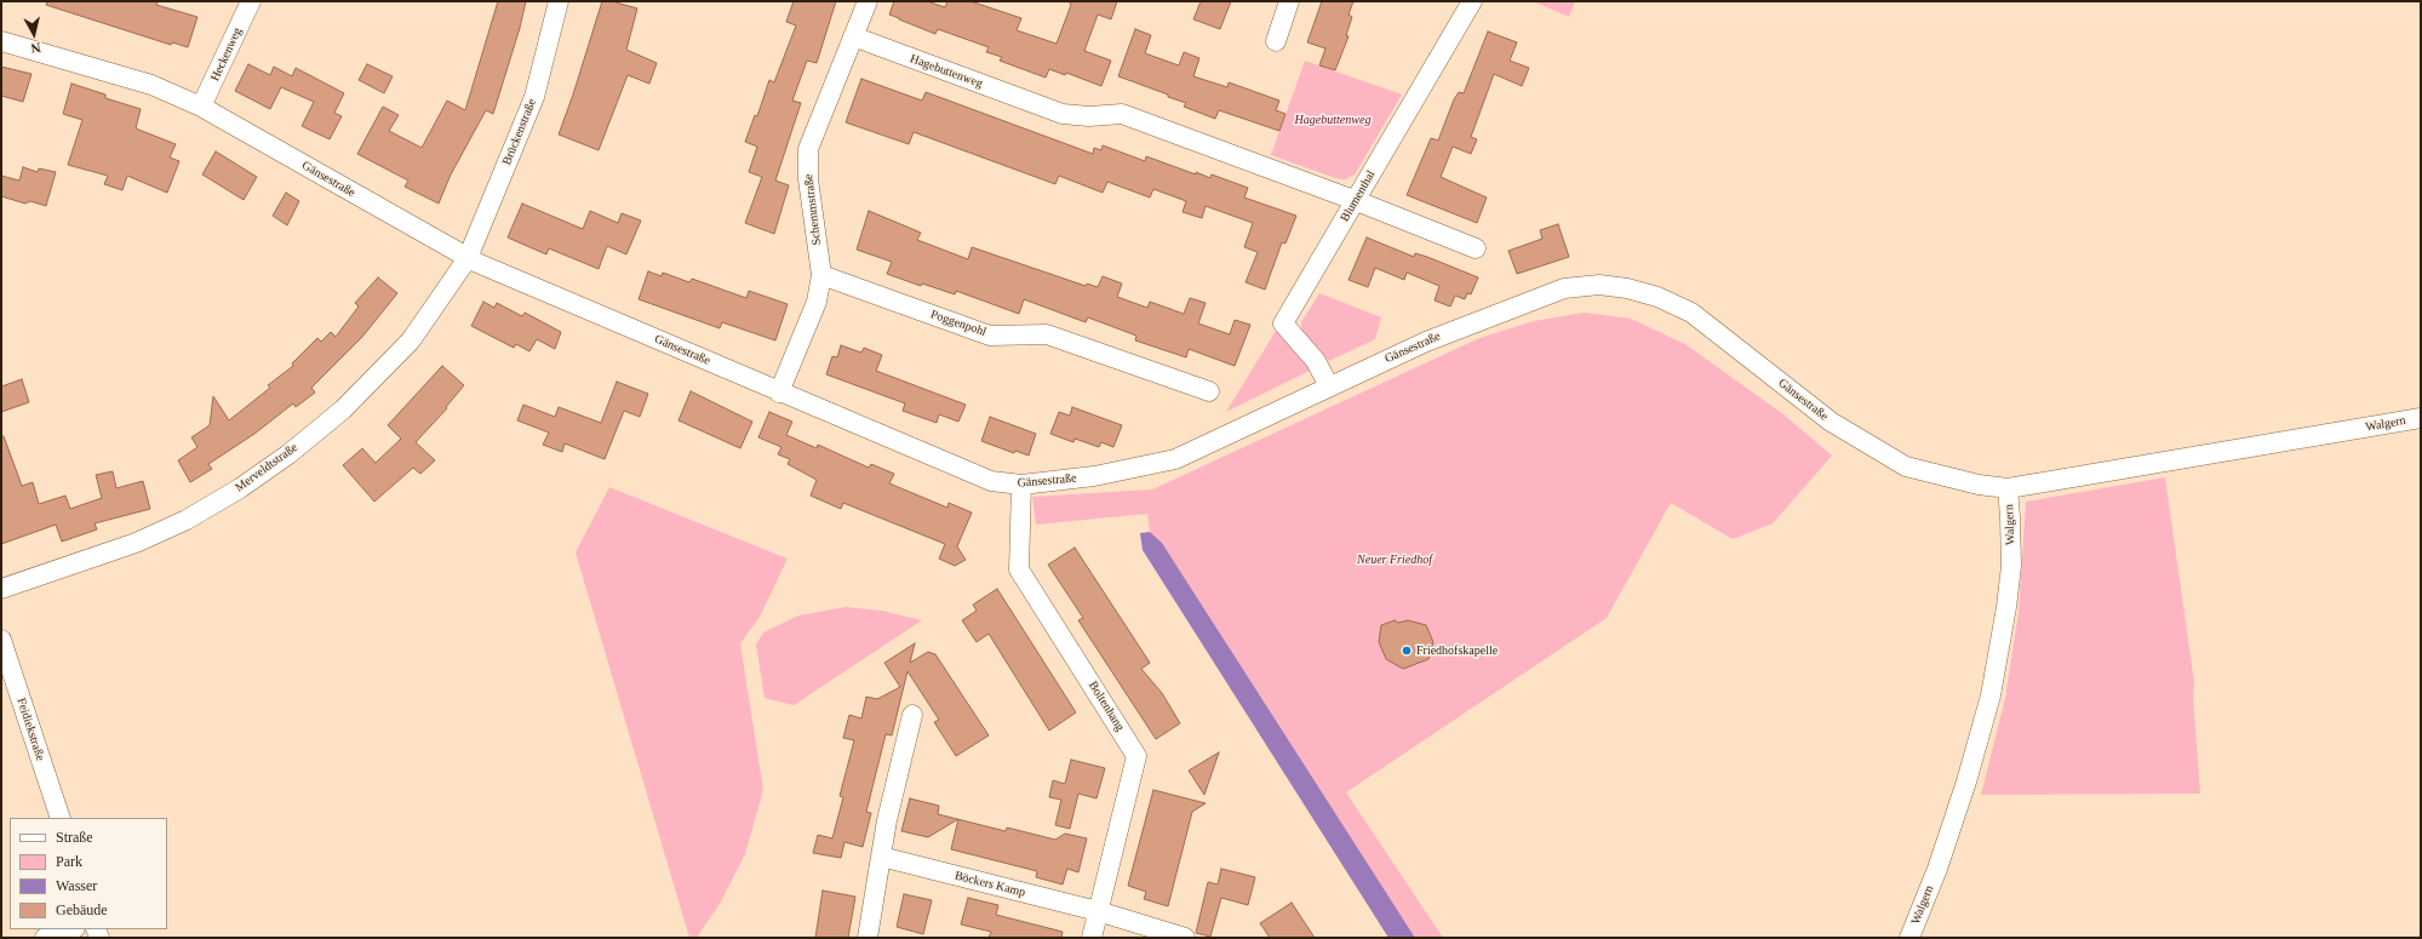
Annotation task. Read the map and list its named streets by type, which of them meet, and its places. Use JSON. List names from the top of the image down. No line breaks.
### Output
{"streets":{"street":["Heckenweg","Hagebuttenweg","Brückenstraße","Gänsestraße","Blumenthal","Schemmstraße","Poggenpohl","Walgern","Merveldtstraße","Boltenhang","Feidiekstraße","Böckers Kamp"]},"crossings":[["Heckenweg","Gänsestraße"],["Hagebuttenweg","Blumenthal"],["Hagebuttenweg","Schemmstraße"],["Brückenstraße","Gänsestraße"],["Brückenstraße","Merveldtstraße"],["Gänsestraße","Blumenthal"],["Gänsestraße","Schemmstraße"],["Gänsestraße","Walgern"],["Gänsestraße","Merveldtstraße"],["Gänsestraße","Boltenhang"],["Schemmstraße","Poggenpohl"],["Boltenhang","Böckers Kamp"]],"parks":["Hagebuttenweg","Neuer Friedhof"],"places":["Friedhofskapelle"],"legend":["Straße","Park","Wasser","Gebäude"],"north":"bottom"}
